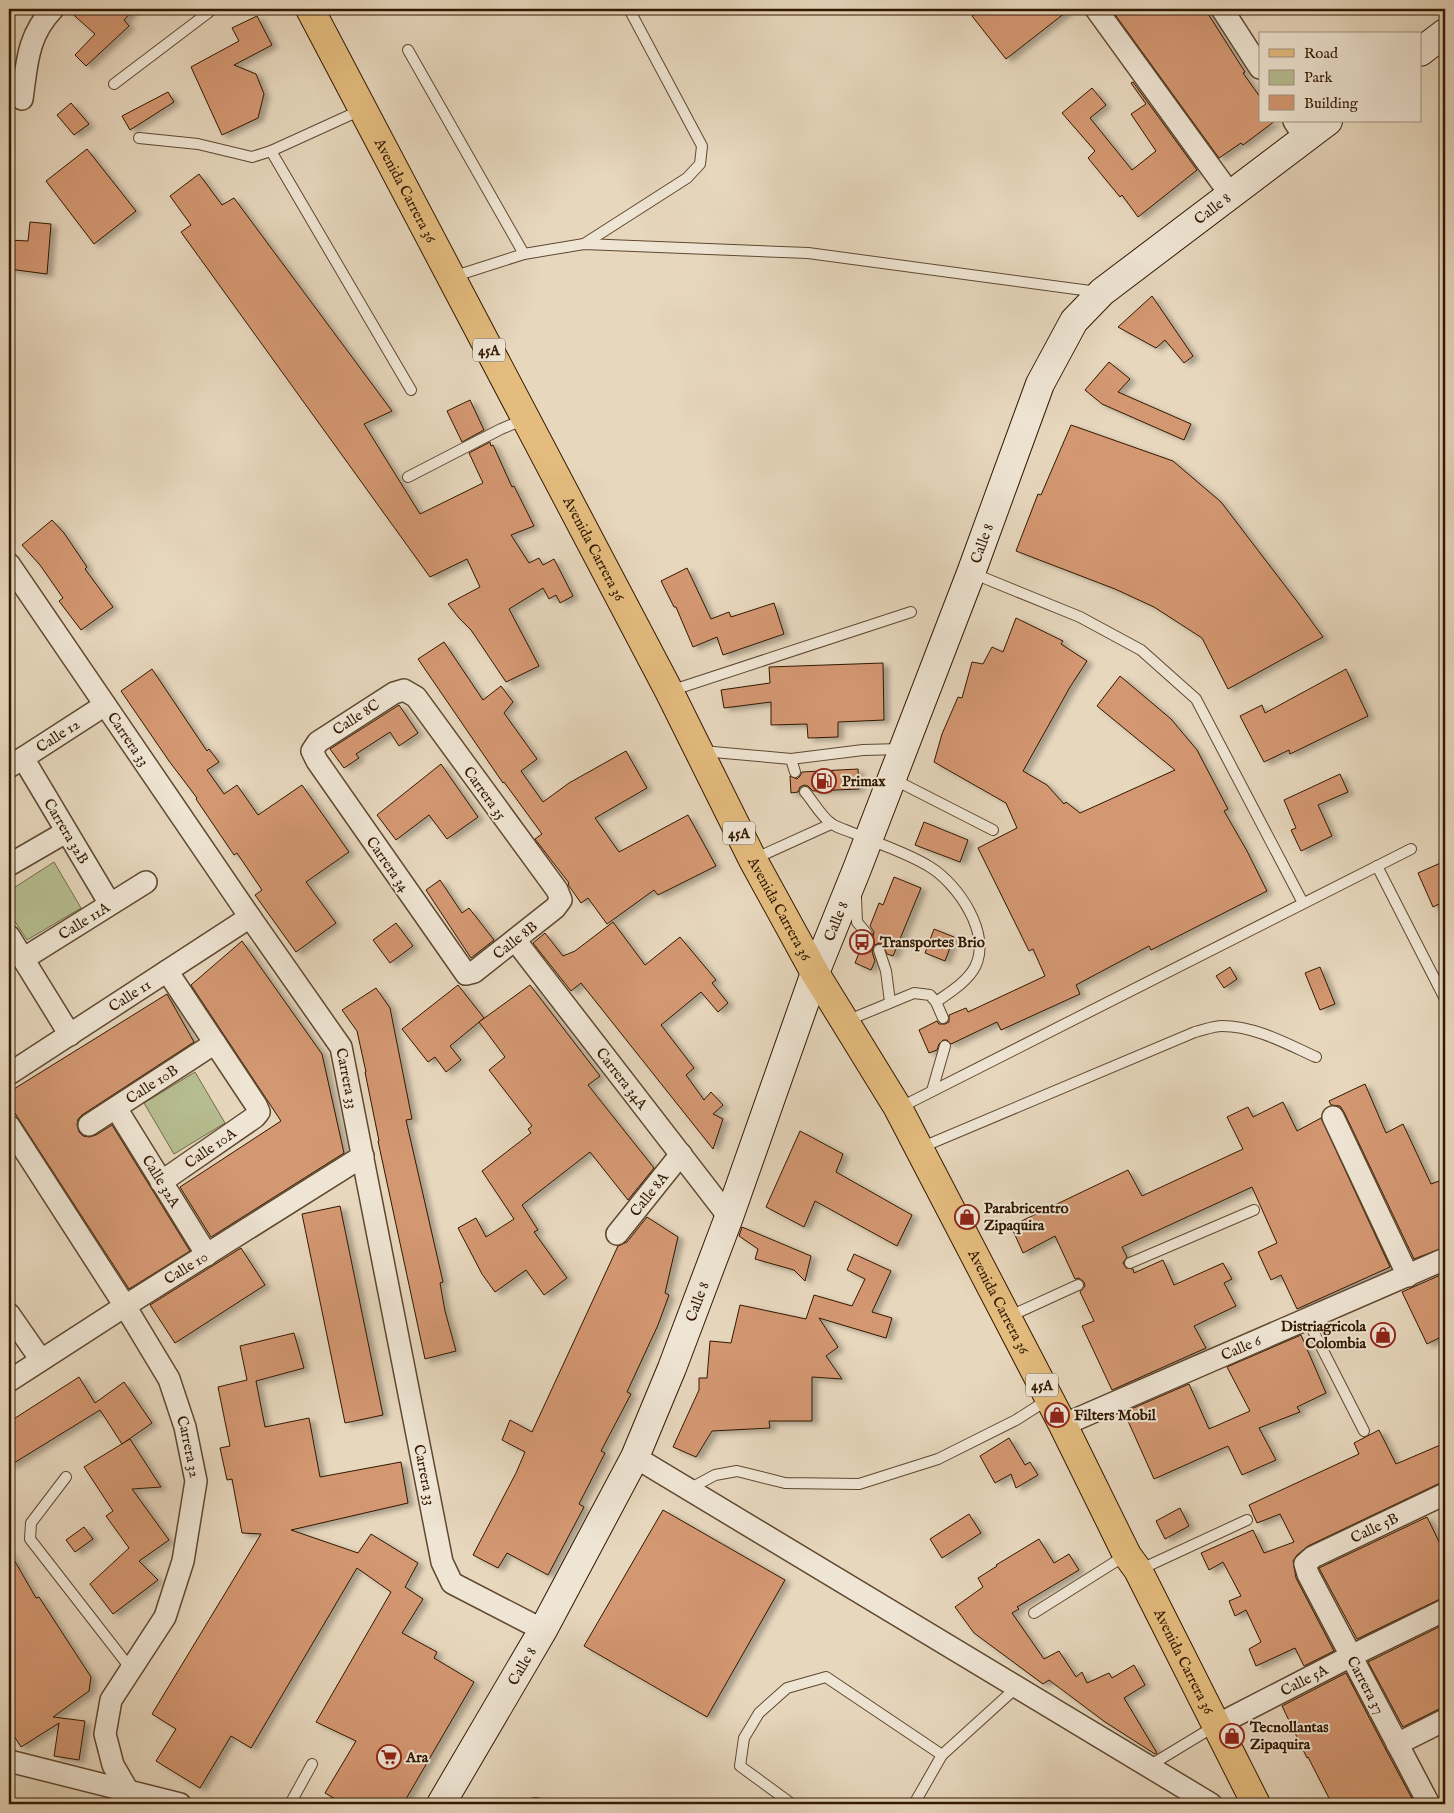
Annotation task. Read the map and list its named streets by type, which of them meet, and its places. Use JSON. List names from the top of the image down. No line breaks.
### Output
{"streets":{"main road":["Avenida Carrera 36","Calle 8","45A"],"street":["Calle 8C","Calle 12","Carrera 33","Carrera 35","Carrera 32B","Carrera 34","Calle 11A","Calle 8B","Calle 11","Carrera 34A","Calle 10B","Calle 10A","Calle 32A","Calle 8A","Calle 10","Calle 6","Carrera 32","Calle 5B","Calle 5A","Carrera 37"]},"crossings":[["Avenida Carrera 36","Calle 8"],["Avenida Carrera 36","Calle 6"],["Avenida Carrera 36","Calle 5A"],["Calle 8","Carrera 33"],["Calle 8","Carrera 34A"],["Calle 8C","Carrera 35"],["Calle 8C","Carrera 34"],["Calle 12","Carrera 33"],["Calle 12","Carrera 32B"],["Carrera 33","Calle 11"],["Carrera 33","Calle 10"],["Carrera 35","Calle 8B"],["Carrera 32B","Calle 11A"],["Carrera 34","Calle 8B"],["Calle 8B","Carrera 34A"],["Carrera 34A","Calle 8A"],["Calle 10B","Calle 10A"],["Calle 10B","Calle 32A"],["Calle 10A","Calle 32A"],["Calle 32A","Calle 10"],["Calle 10","Carrera 32"],["Calle 5B","Carrera 37"],["Calle 5A","Carrera 37"]],"places":{"fuel station":["Primax"],"bus stop":["Transportes Brio"],"shop":["Parabricentro Zipaquira","Distriagricola Colombia","Filters Mobil","Tecnollantas Zipaquira"],"supermarket":["Ara"]},"legend":["Road","Park","Building"]}
